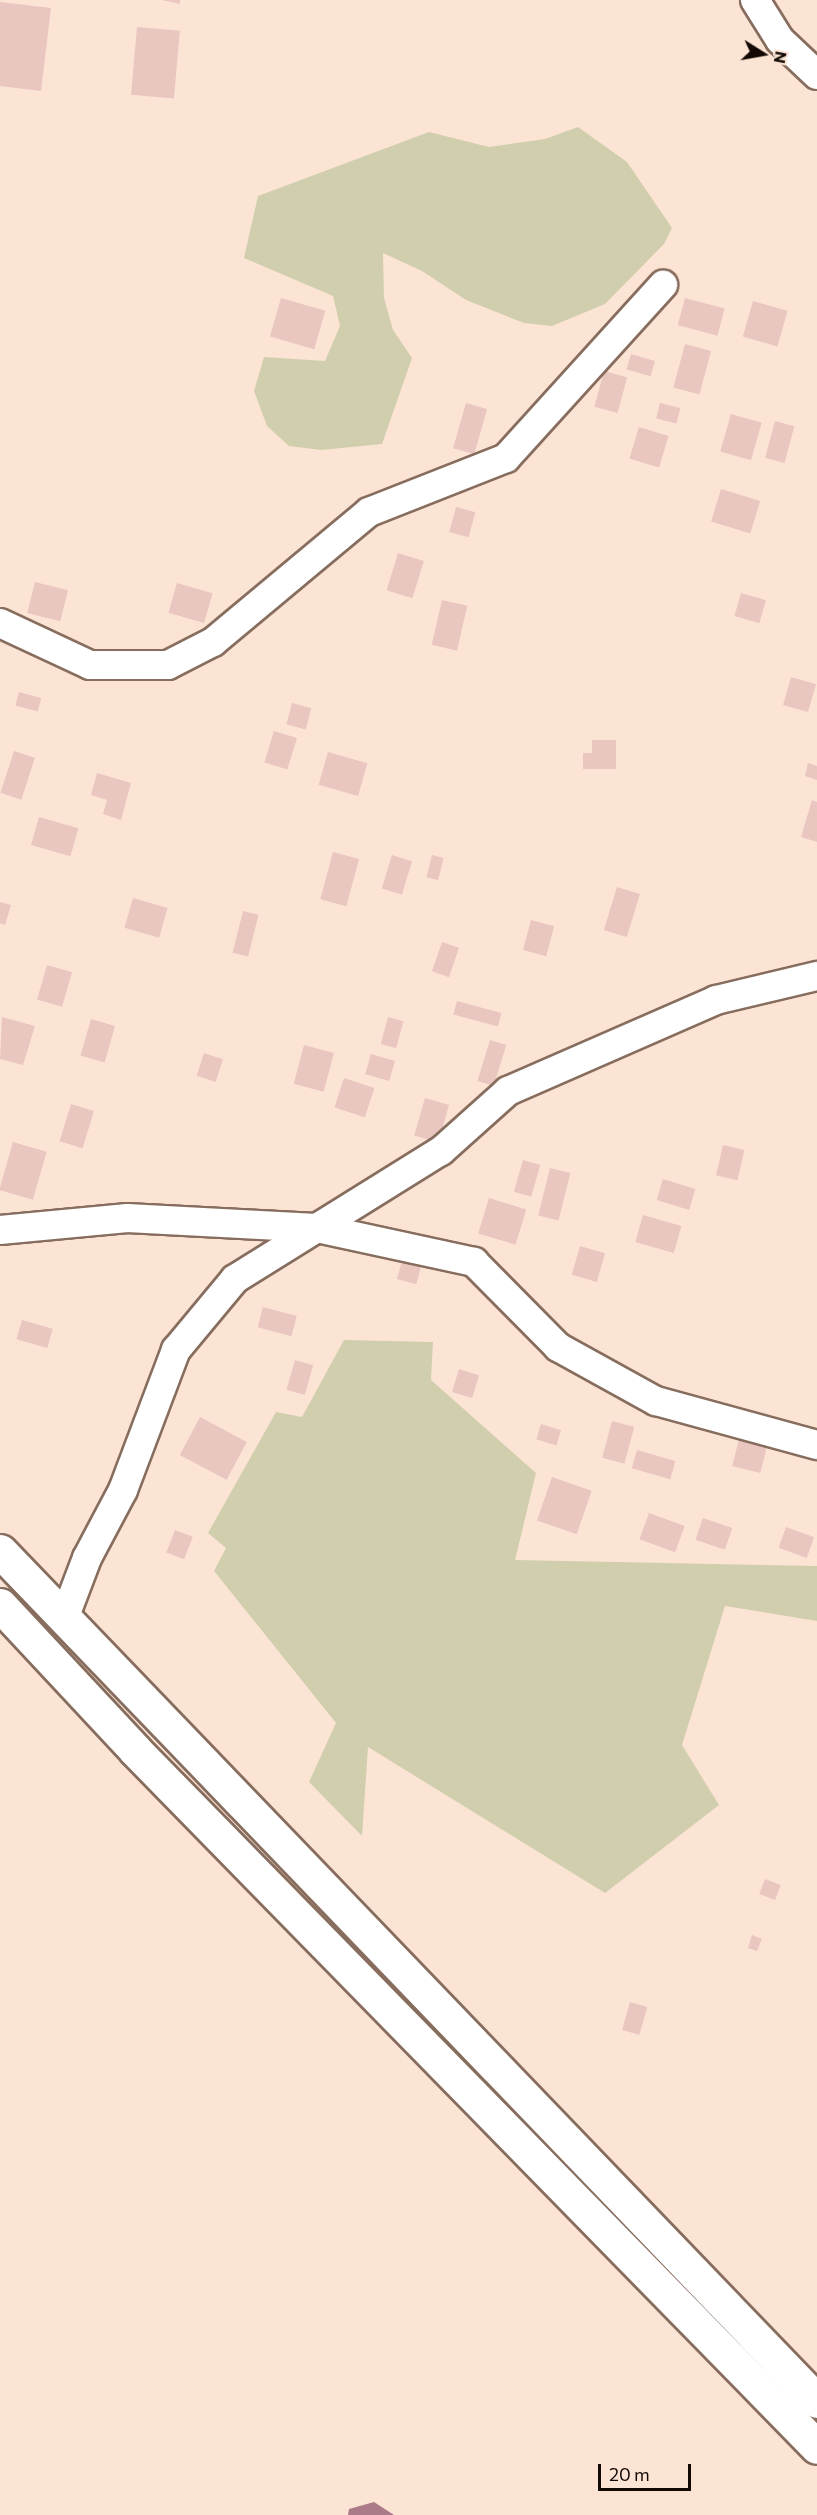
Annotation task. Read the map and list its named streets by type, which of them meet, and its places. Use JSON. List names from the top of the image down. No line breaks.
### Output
{"scale_bar":"20 m","north":"right"}
